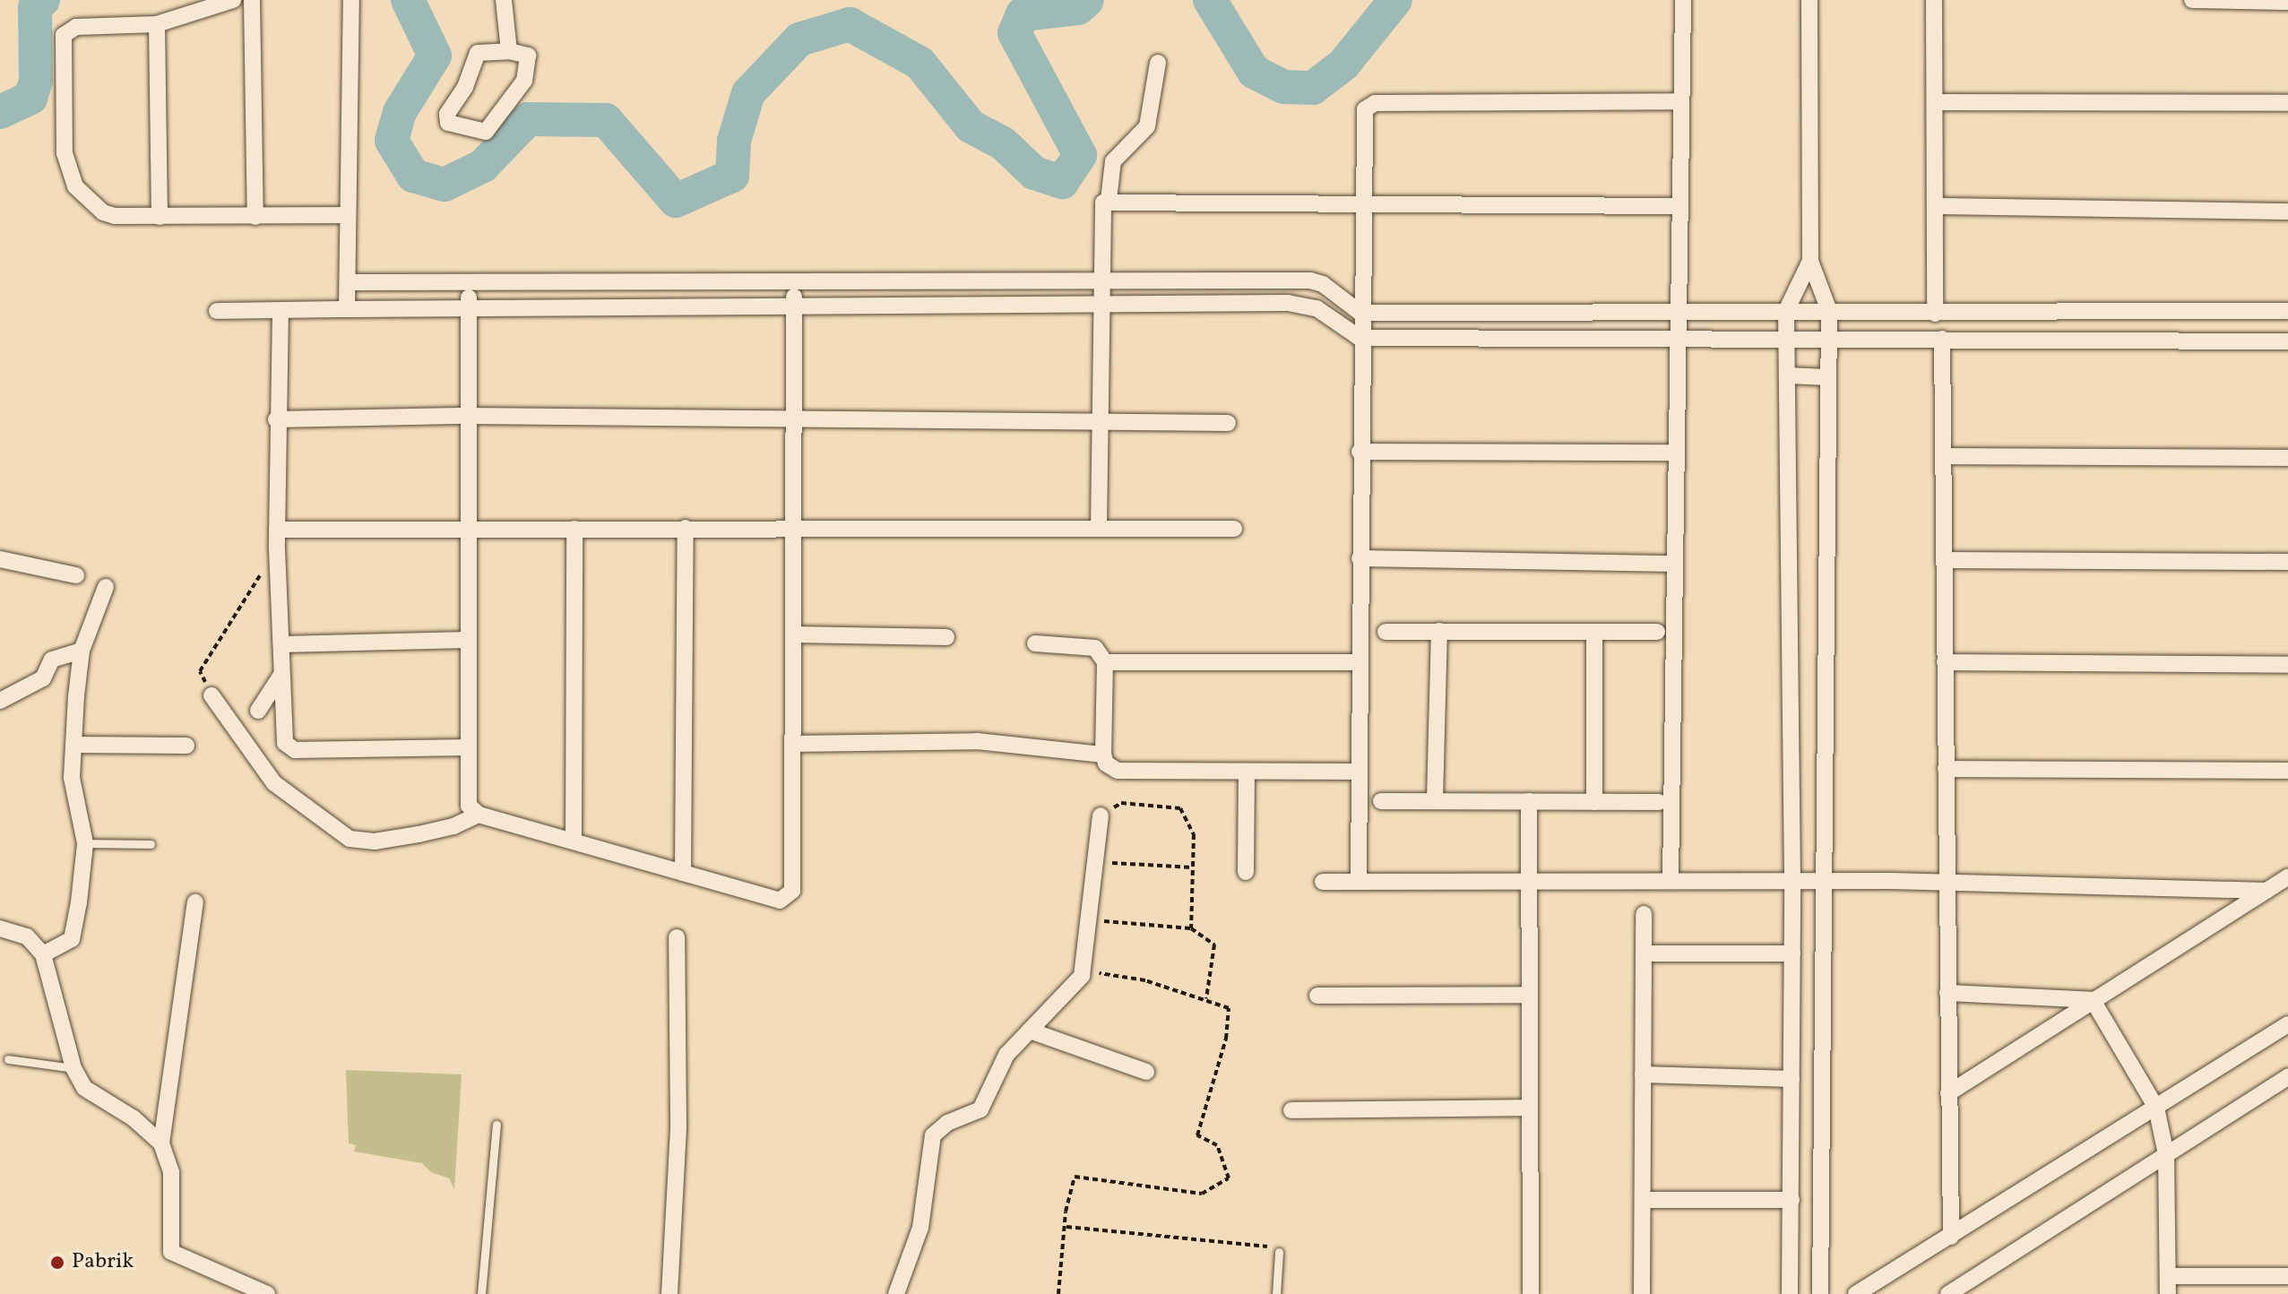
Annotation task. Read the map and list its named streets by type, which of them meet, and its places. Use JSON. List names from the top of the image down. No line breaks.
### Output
{"places":["Pabrik"]}
